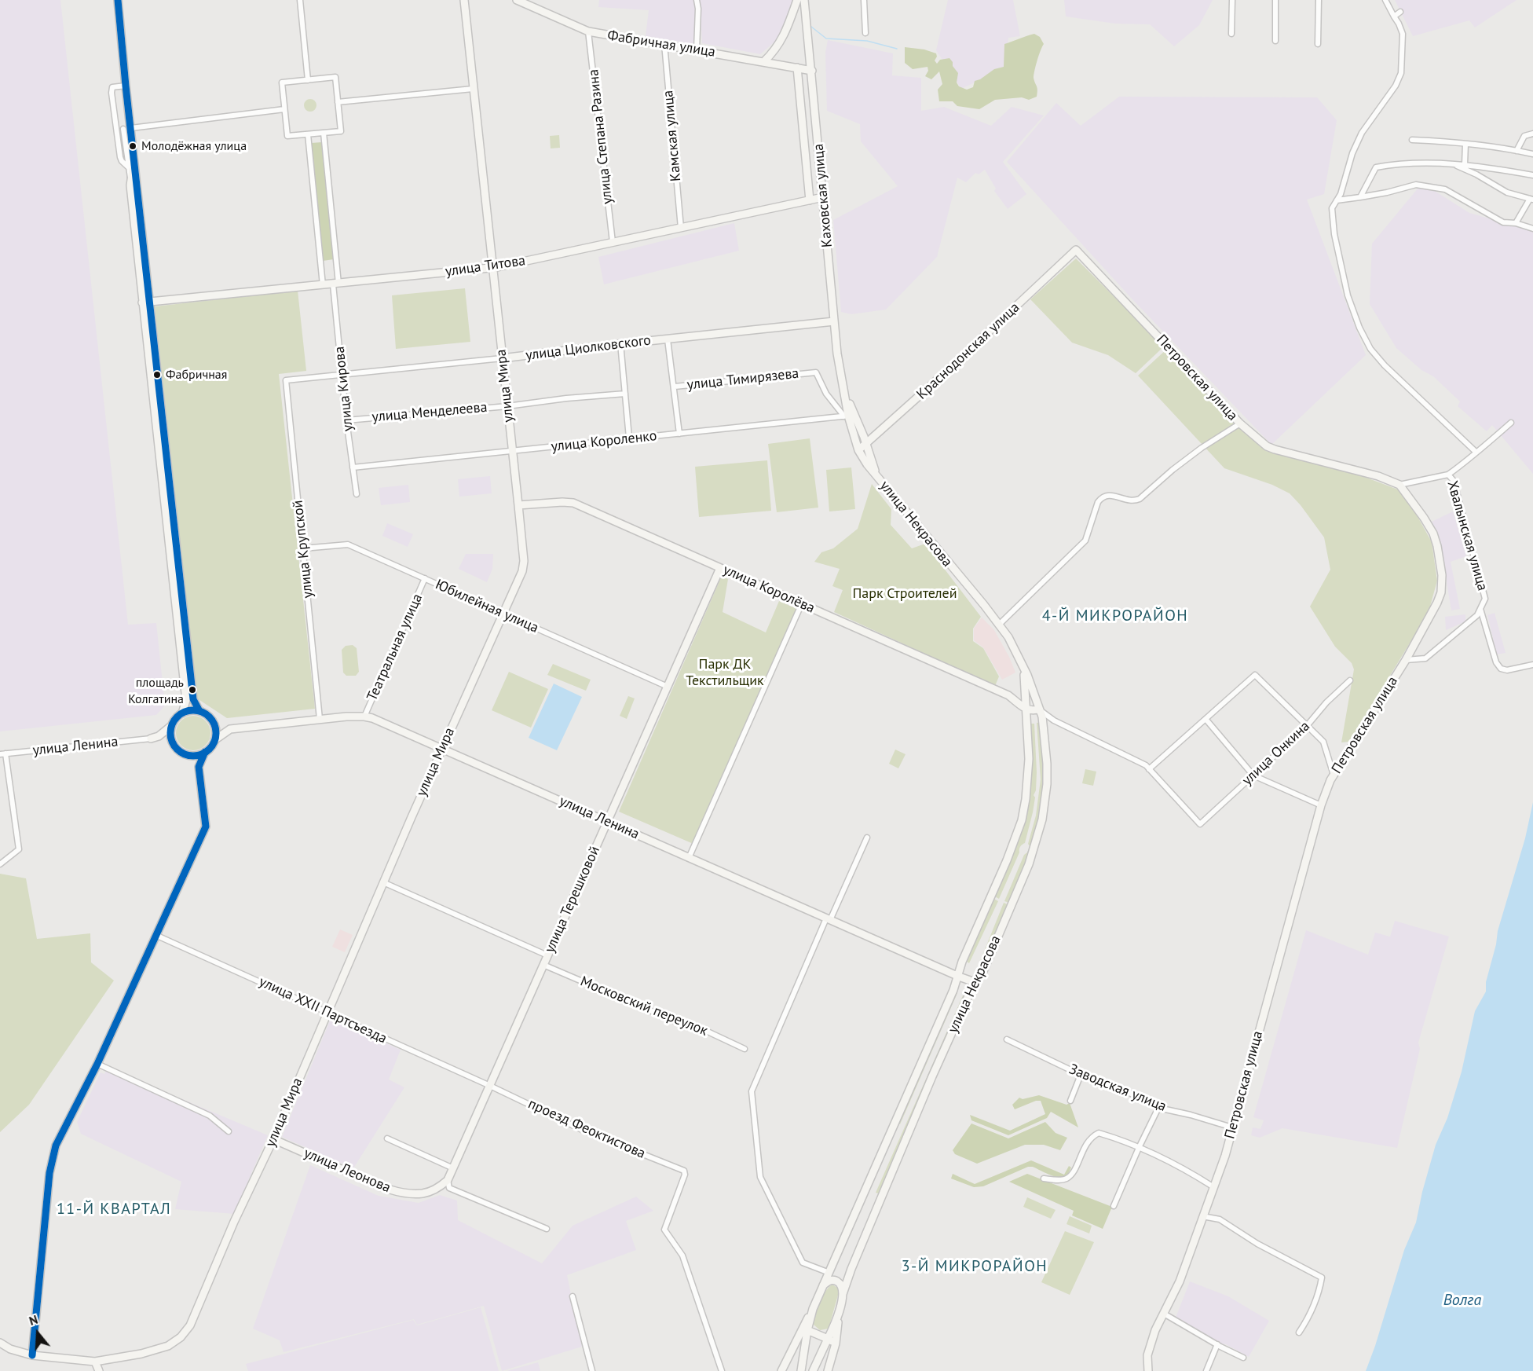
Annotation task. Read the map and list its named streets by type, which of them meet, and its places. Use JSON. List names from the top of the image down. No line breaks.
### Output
{"streets":{"street":["Фабричная улица","Камская улица","улица Степана Разина","Каховская улица","улица Титова","улица Циолковского","Краснодонская улица","Петровская улица","улица Тимирязева","улица Мира","улица Кирова","улица Менделеева","улица Короленко","улица Некрасова","Хвалынская улица","улица Крупской","улица Королёва","Юбилейная улица","Театральная улица","улица Ленина","улица Онкина","улица Терешковой","Московский переулок","улица XXII Партсъезда","Заводская улица","проезд Феоктистова","улица Леонова"]},"crossings":[["Фабричная улица","Камская улица"],["Фабричная улица","улица Степана Разина"],["Фабричная улица","Каховская улица"],["Камская улица","улица Титова"],["улица Степана Разина","улица Титова"],["Каховская улица","улица Титова"],["Каховская улица","улица Циолковского"],["Каховская улица","Краснодонская улица"],["Каховская улица","улица Тимирязева"],["Каховская улица","улица Короленко"],["Каховская улица","улица Некрасова"],["улица Титова","улица Мира"],["улица Титова","улица Кирова"],["улица Циолковского","улица Мира"],["улица Циолковского","улица Кирова"],["улица Циолковского","улица Крупской"],["Краснодонская улица","Петровская улица"],["Краснодонская улица","улица Некрасова"],["Петровская улица","Хвалынская улица"],["Петровская улица","Заводская улица"],["улица Тимирязева","улица Короленко"],["улица Мира","улица Менделеева"],["улица Мира","улица Короленко"],["улица Мира","улица Королёва"],["улица Мира","Юбилейная улица"],["улица Мира","улица Ленина"],["улица Мира","улица XXII Партсъезда"],["улица Мира","улица Леонова"],["улица Кирова","улица Менделеева"],["улица Кирова","улица Короленко"],["улица Некрасова","улица Королёва"],["улица Некрасова","улица Ленина"],["улица Крупской","Юбилейная улица"],["улица Крупской","улица Ленина"],["улица Королёва","улица Терешковой"],["Юбилейная улица","Театральная улица"],["Юбилейная улица","улица Терешковой"],["Театральная улица","улица Ленина"],["улица Ленина","улица Терешковой"],["улица Терешковой","Московский переулок"],["улица Терешковой","улица XXII Партсъезда"],["улица Терешковой","проезд Феоктистова"],["улица Терешковой","улица Леонова"],["улица XXII Партсъезда","проезд Феоктистова"]],"districts":["4-Й МИКРОРАЙОН","11-Й КВАРТАЛ","3-Й МИКРОРАЙОН"],"water":["Волга"],"parks":["Парк Строителей","Парк ДК Текстильщик"],"places":["Молодёжная улица","Фабричная","площадь Колгатина"],"north":"top"}
